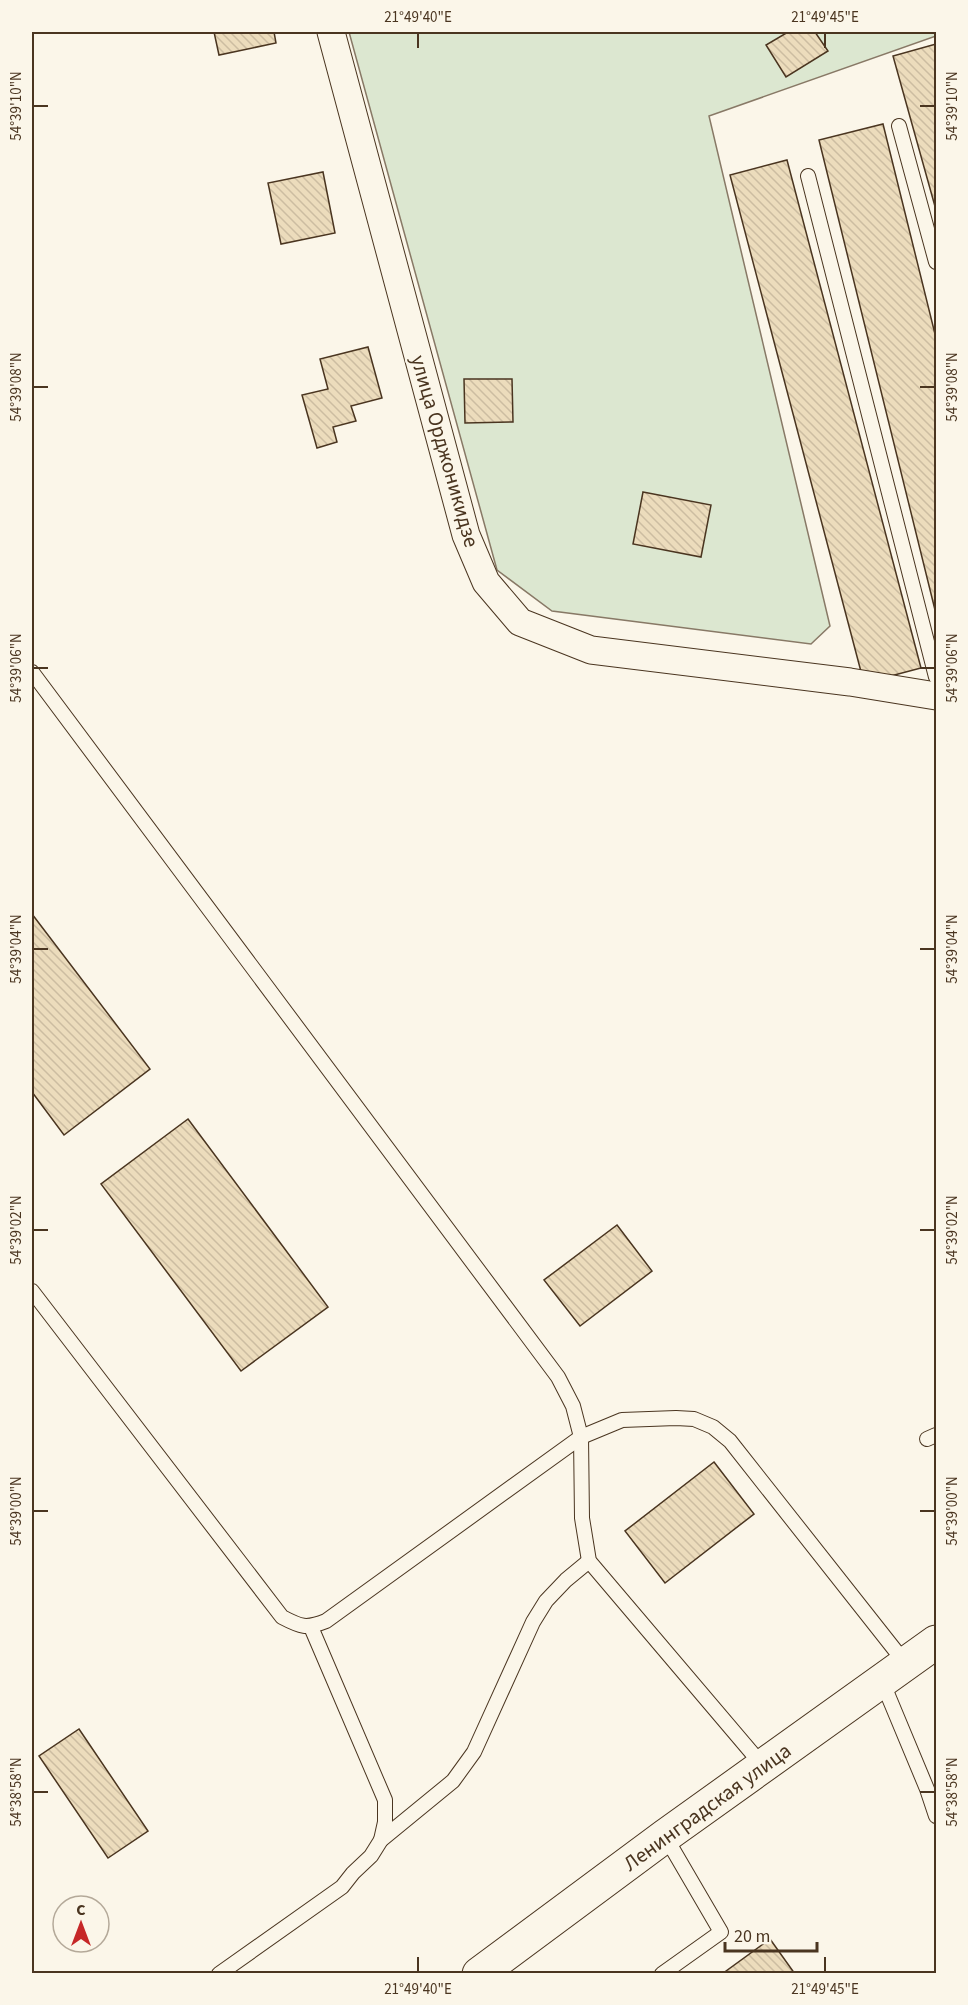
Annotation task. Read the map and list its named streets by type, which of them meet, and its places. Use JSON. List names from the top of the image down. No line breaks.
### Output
{"streets":{"street":["улица Орджоникидзе","Ленинградская улица"]},"scale_bar":"20 m","north":"top","coordinates":["21°49'40\"E","21°49'45\"E","54°39'10\"N","54°39'08\"N","54°39'06\"N","54°39'04\"N","54°39'02\"N","54°39'00\"N","54°38'58\"N"]}
